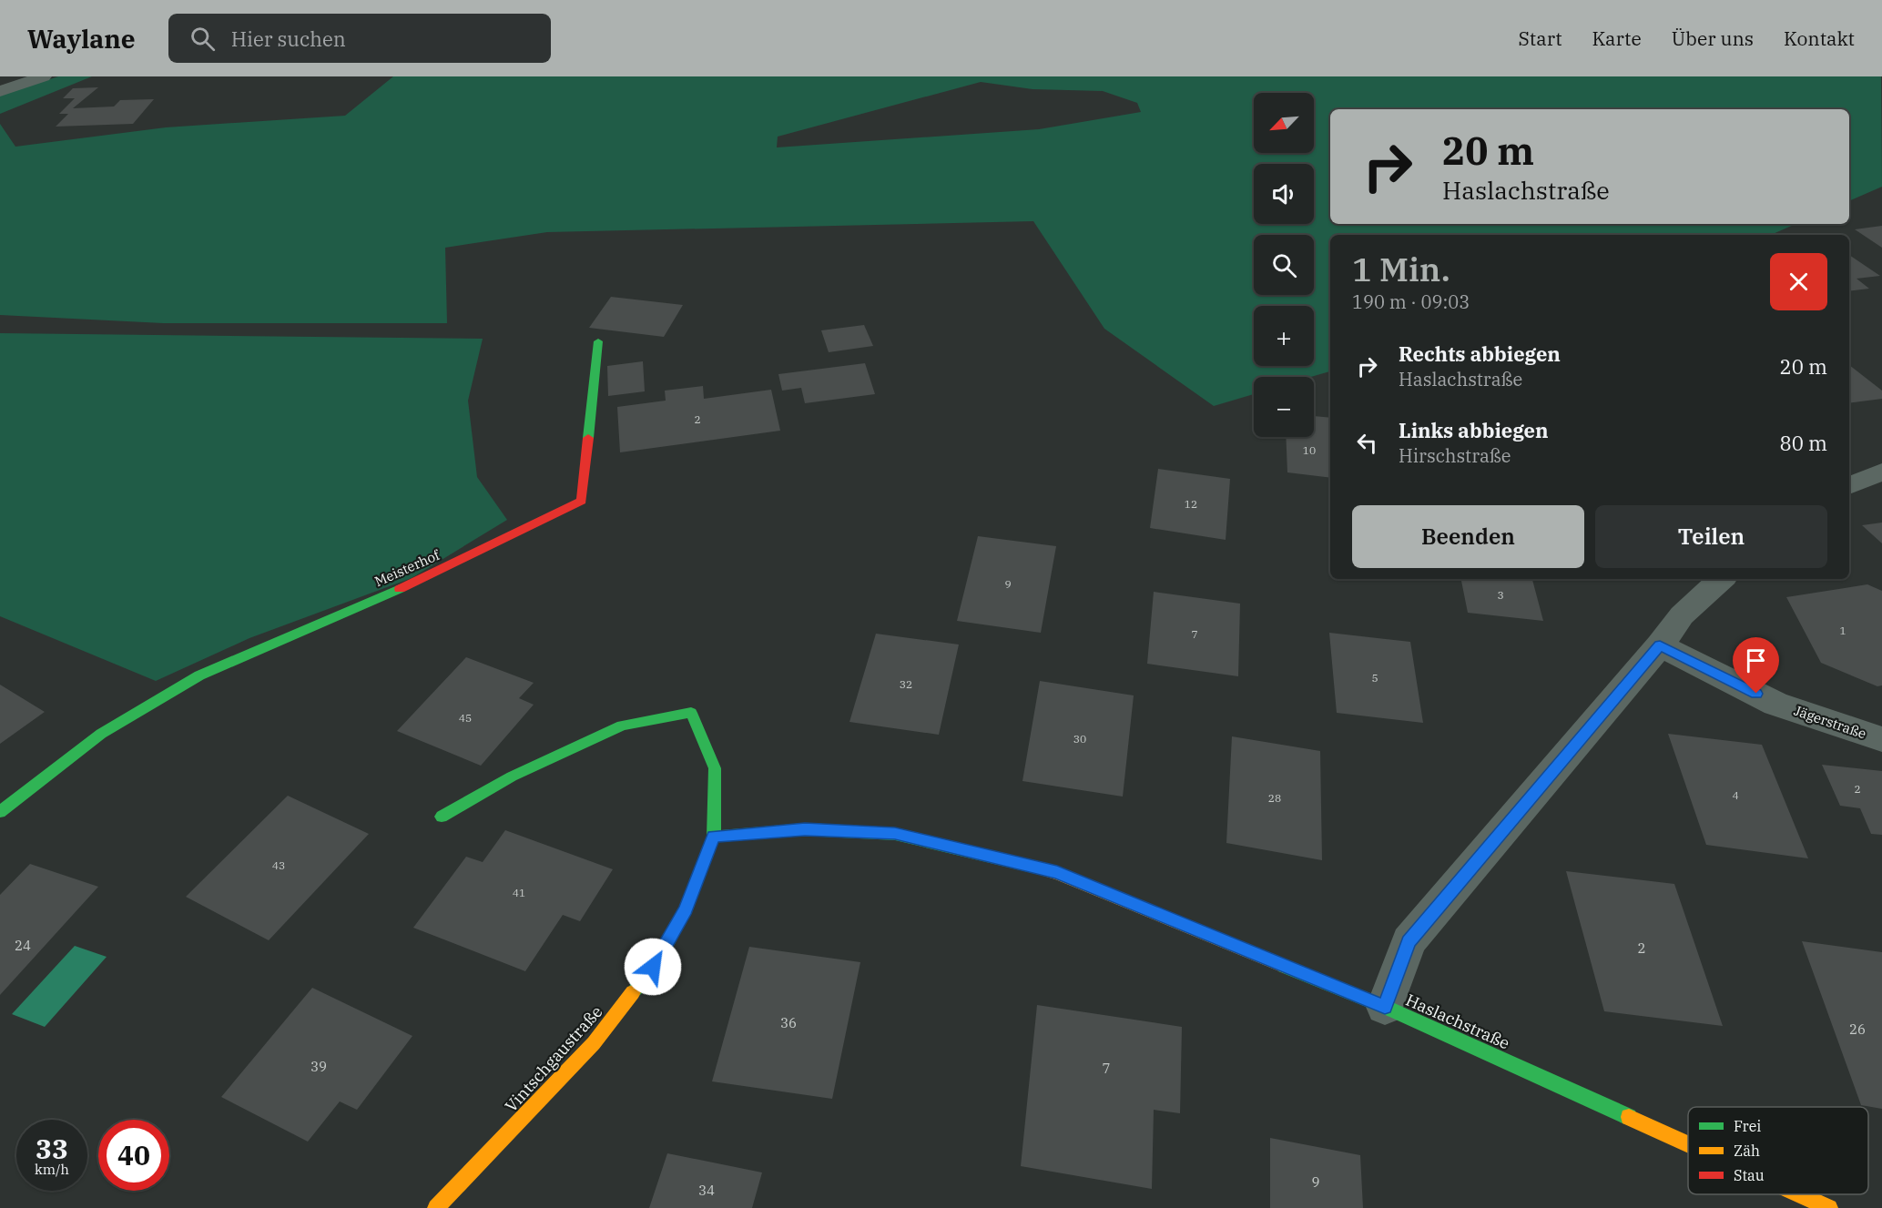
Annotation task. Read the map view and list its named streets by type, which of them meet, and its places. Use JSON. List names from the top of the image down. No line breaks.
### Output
{"streets":{"street":["Meisterhof","Jägerstraße","Haslachstraße","Vintschgaustraße"]},"crossings":[["Haslachstraße","Vintschgaustraße"]],"house_numbers":["2","10","12","9","3","1","7","5","32","45","30","2","4","28","43","41","24","2","36","26","39","7","9","34"],"legend":["Frei","Zäh","Stau"],"north":"bottom left","page":{"header":"Waylane","search":"Hier suchen","nav":["Start","Karte","Über uns","Kontakt"],"map_buttons":["+","−"],"turn":["20 m","Haslachstraße"],"heading":["1 Min.","190 m · 09:03"],"list":[{"name":"Rechts abbiegen","note":"Haslachstraße","value":"20 m"},{"name":"Links abbiegen","note":"Hirschstraße","value":"80 m"}],"buttons":["Beenden","Teilen"],"speed":"33 km/h","limit":"40"}}
